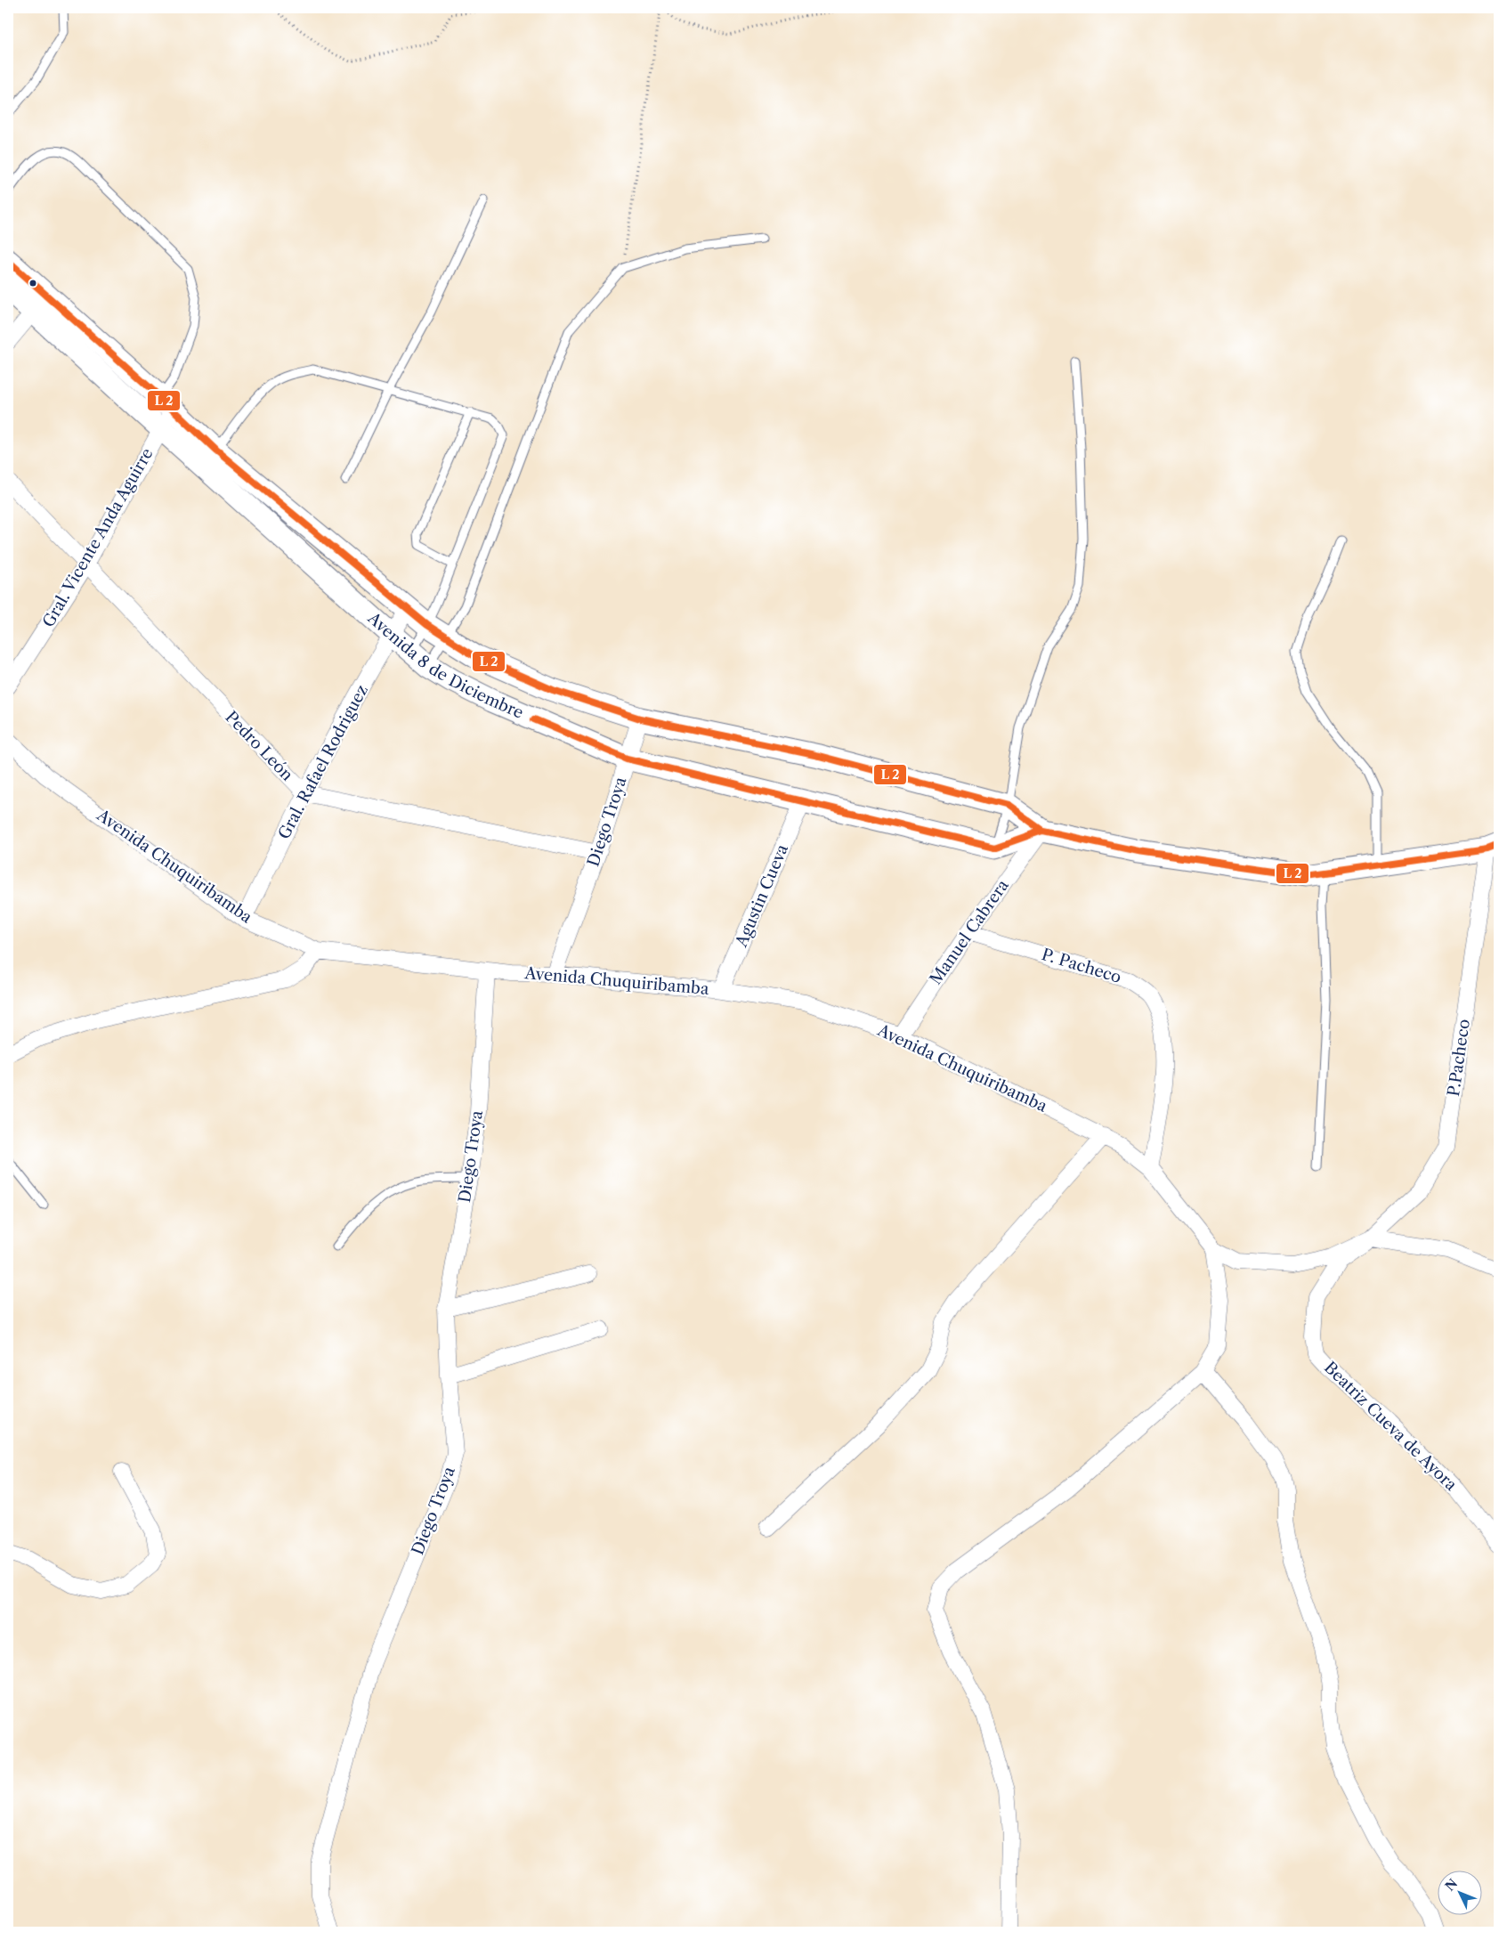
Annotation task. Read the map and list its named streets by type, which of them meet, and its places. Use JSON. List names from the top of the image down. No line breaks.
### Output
{"streets":{"main road":["Avenida 8 de Diciembre"],"street":["Gral. Vicente Anda Aguirre","Pedro León","Gral. Rafael Rodriguez","Diego Troya","Avenida Chuquiribamba","Agustin Cueva","Manuel Cabrera","P. Pacheco","P.Pacheco","Beatriz Cueva de Ayora"]},"crossings":[["Gral. Vicente Anda Aguirre","Avenida 8 de Diciembre"],["Gral. Vicente Anda Aguirre","Pedro León"],["Avenida 8 de Diciembre","Gral. Rafael Rodriguez"],["Avenida 8 de Diciembre","Diego Troya"],["Avenida 8 de Diciembre","Agustin Cueva"],["Avenida 8 de Diciembre","Manuel Cabrera"],["Avenida 8 de Diciembre","P.Pacheco"],["Pedro León","Gral. Rafael Rodriguez"],["Pedro León","Diego Troya"],["Gral. Rafael Rodriguez","Avenida Chuquiribamba"],["Diego Troya","Avenida Chuquiribamba"],["Avenida Chuquiribamba","Agustin Cueva"],["Avenida Chuquiribamba","Manuel Cabrera"],["Avenida Chuquiribamba","P. Pacheco"],["Manuel Cabrera","P. Pacheco"],["P.Pacheco","Beatriz Cueva de Ayora"]],"north":"top left"}
